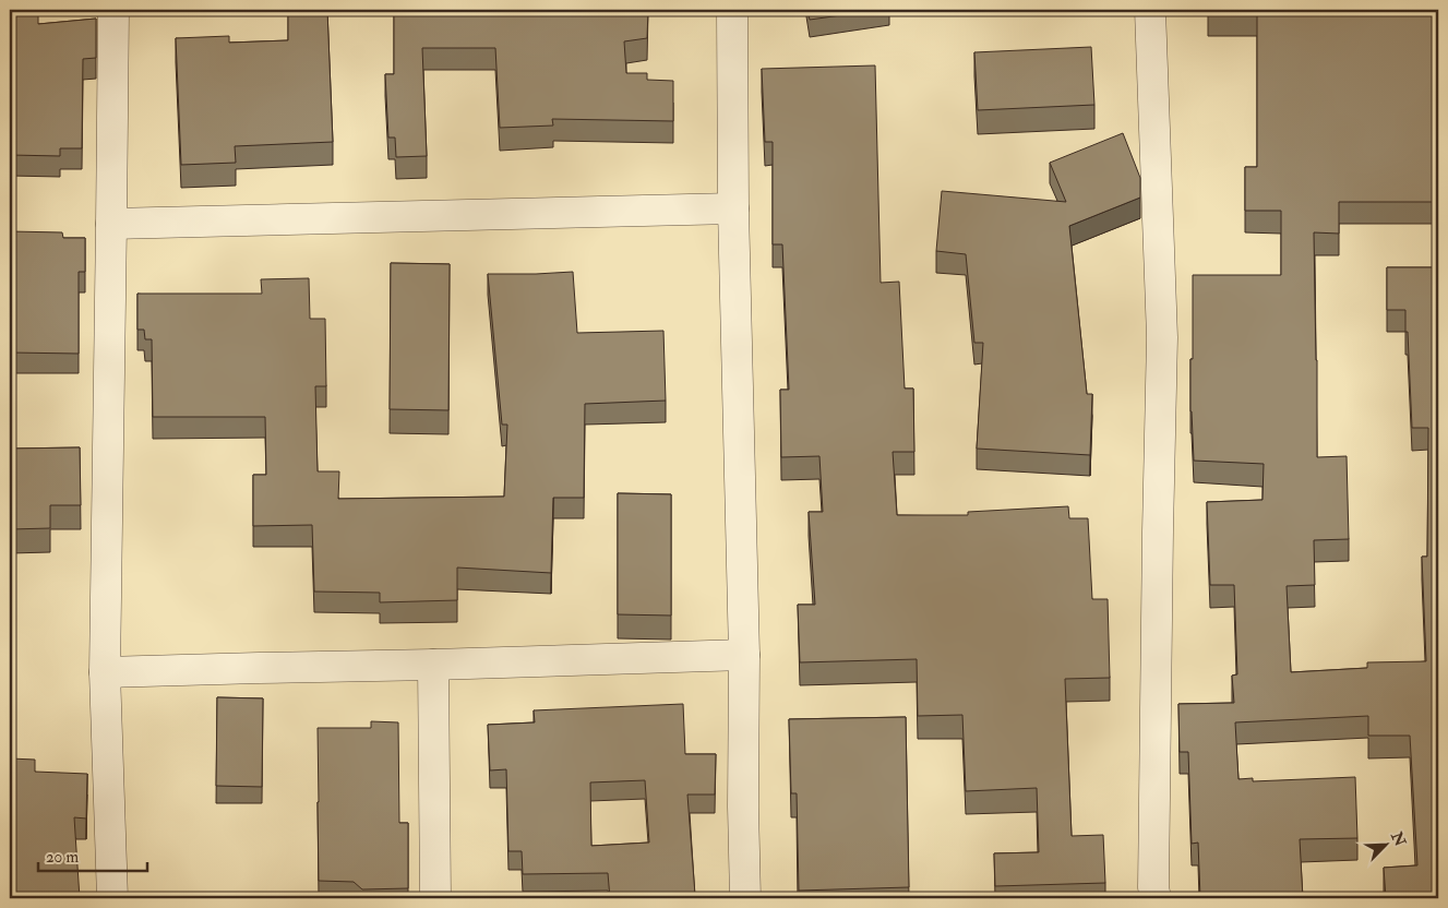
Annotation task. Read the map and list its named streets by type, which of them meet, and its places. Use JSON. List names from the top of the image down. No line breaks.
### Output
{"scale_bar":"20 m","north":"top right"}
